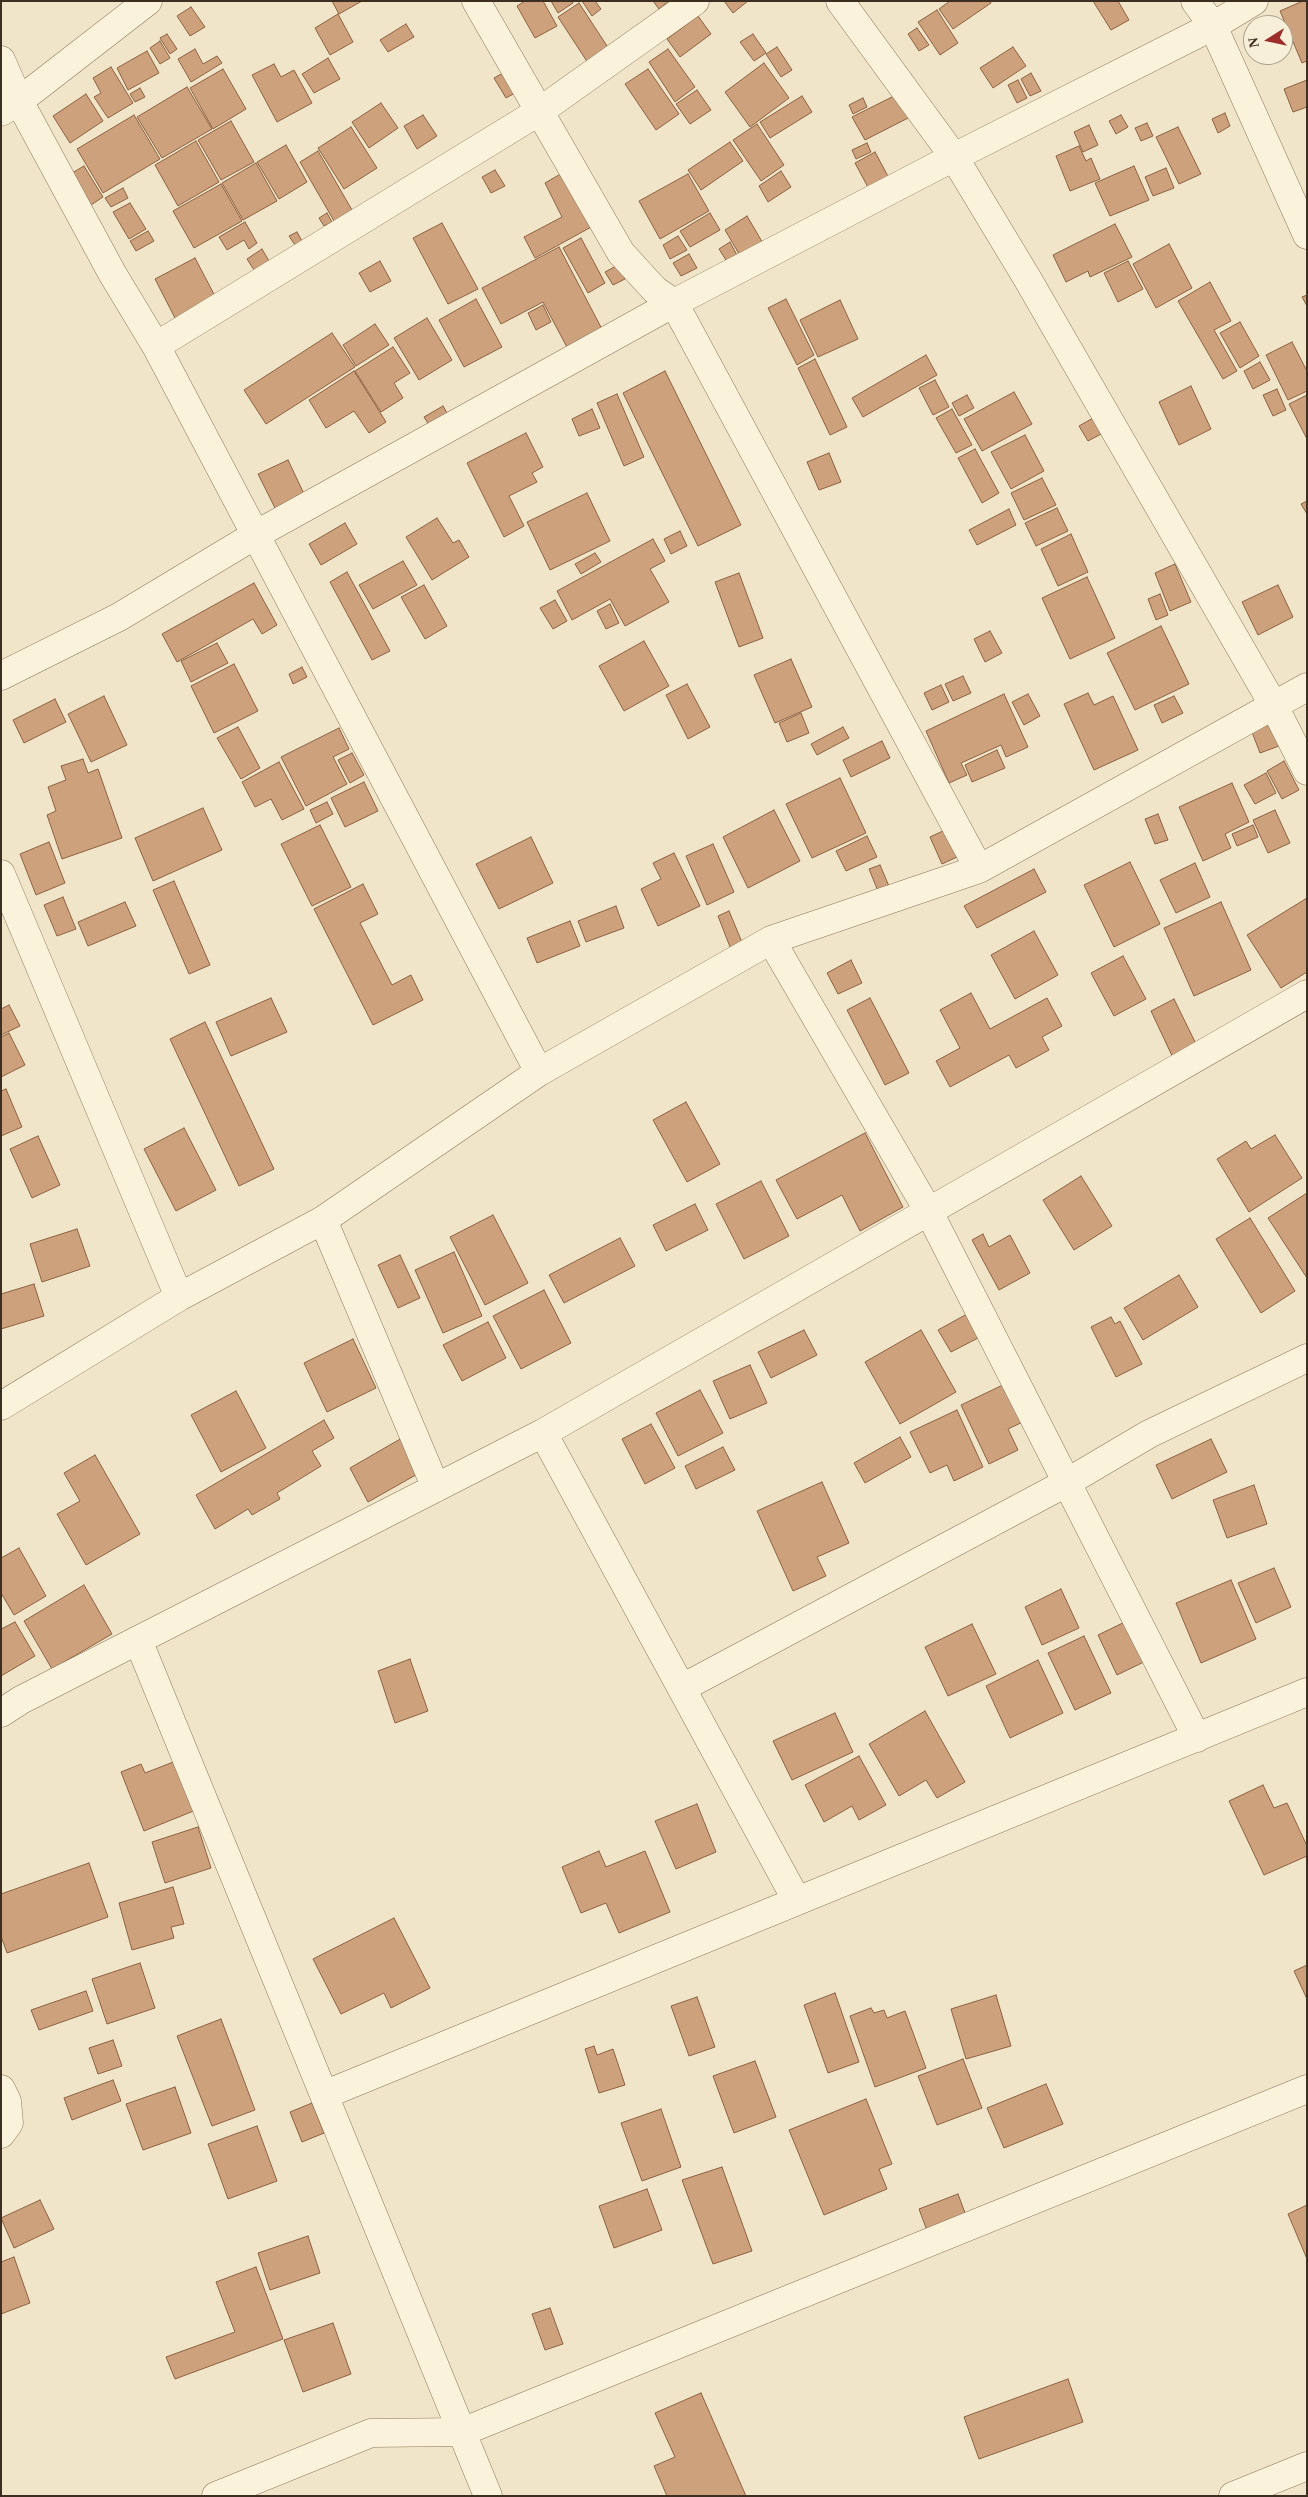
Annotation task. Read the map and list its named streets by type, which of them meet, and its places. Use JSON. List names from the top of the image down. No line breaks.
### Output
{"north":"left"}
